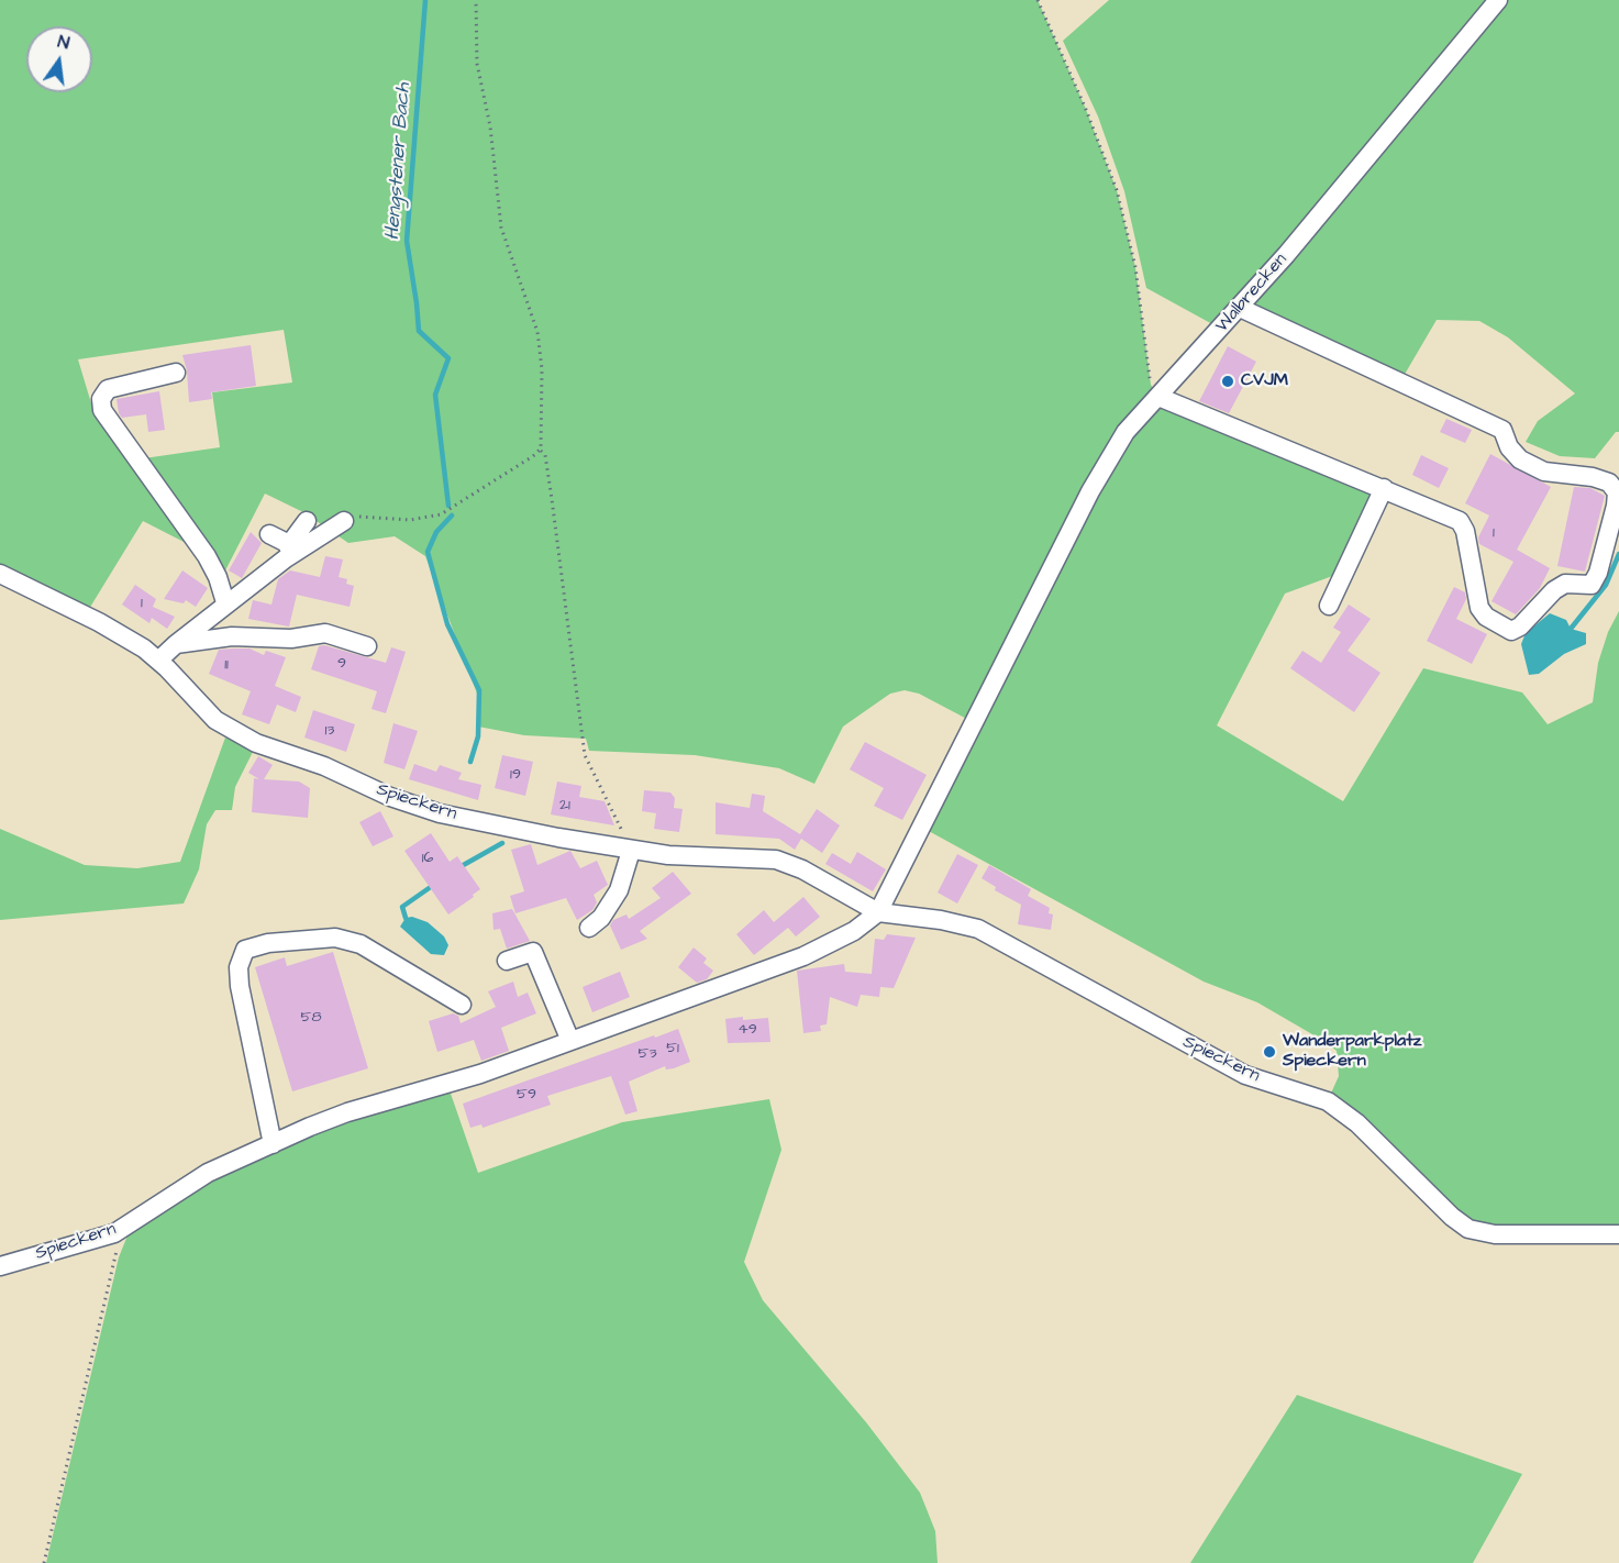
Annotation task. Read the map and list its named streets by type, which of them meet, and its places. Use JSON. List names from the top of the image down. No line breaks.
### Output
{"streets":{"street":["Walbrecken","Spieckern"]},"crossings":[["Walbrecken","Spieckern"]],"water":["Hengstener Bach"],"places":["CVJM","Wanderparkplatz Spieckern"],"house_numbers":["1","1","9","11","13","19","21","16","58","49","51","53","59"],"north":"top"}
